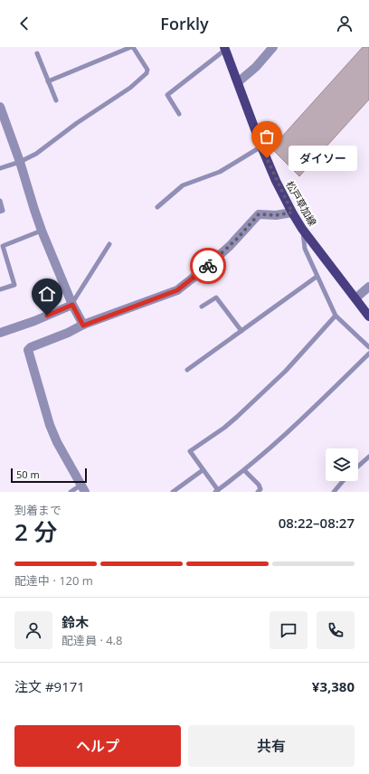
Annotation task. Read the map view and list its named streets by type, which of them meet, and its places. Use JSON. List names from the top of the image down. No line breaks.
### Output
{"streets":{"main road":["松戸草加線"]},"places":["ダイソー"],"scale_bar":"50 m","page":{"header":"Forkly","bubble":"ダイソー","scale":"50 m","heading":["2 分","到着まで","08:22–08:27"],"panel":["鈴木","配達員 · 4.8","注文 #9171","¥3,380"],"bar":"配達中 · 120 m","buttons":["ヘルプ","共有"]}}
